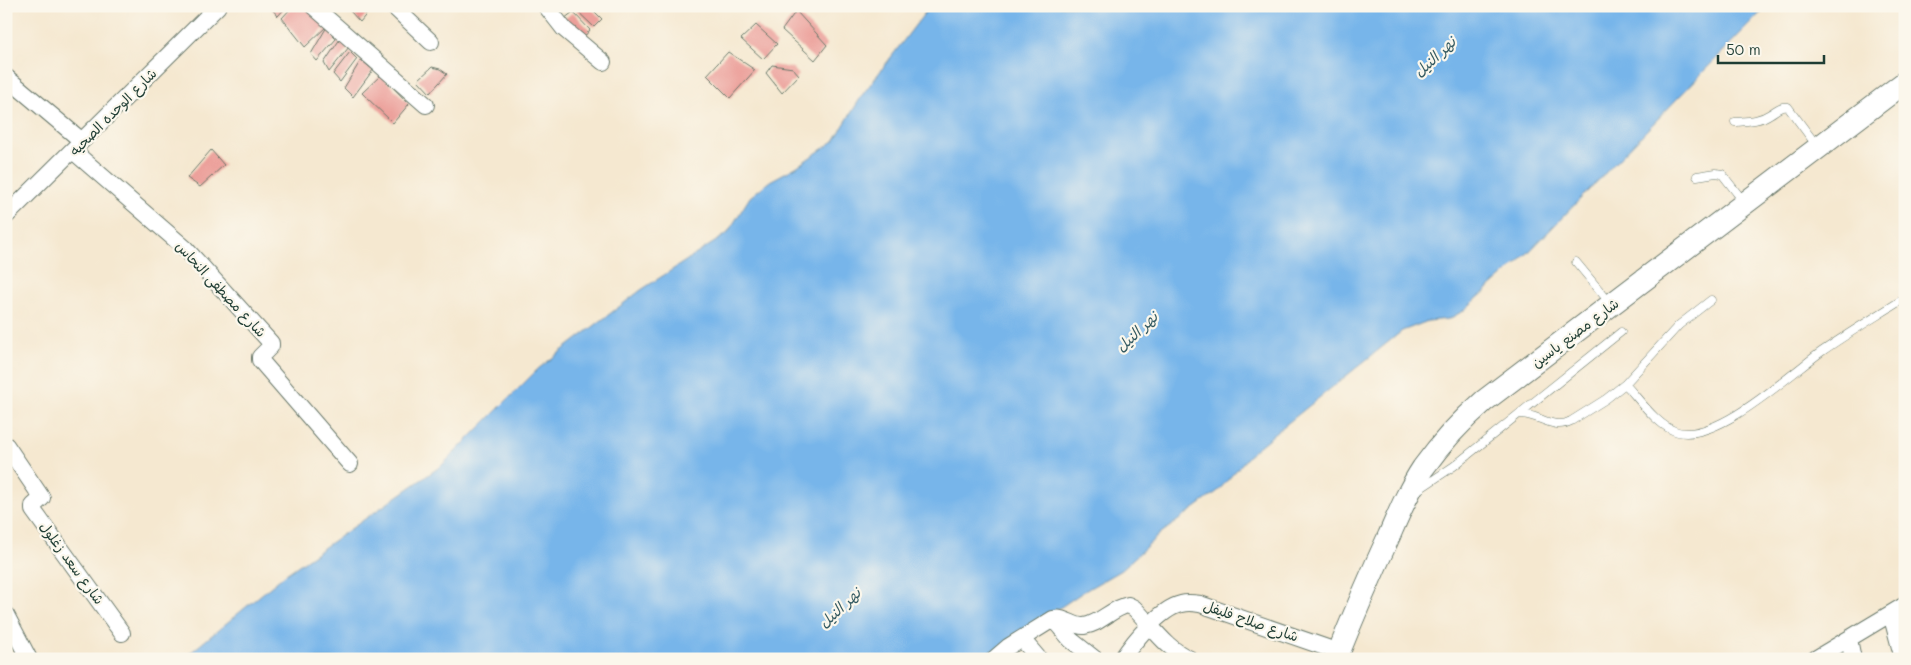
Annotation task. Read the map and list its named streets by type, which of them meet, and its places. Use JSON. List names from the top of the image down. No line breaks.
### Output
{"streets":{"main road":["شارع مصنع ياسين"],"street":["شارع الوحده الصحيه","شارع مصطفى النحاس","شارع سعد زغلول","شارع صلاح فليفل"]},"crossings":[["شارع الوحده الصحيه","شارع مصطفى النحاس"],["شارع مصنع ياسين","شارع صلاح فليفل"]],"water":["نهر النيل"],"scale_bar":"50 m"}
